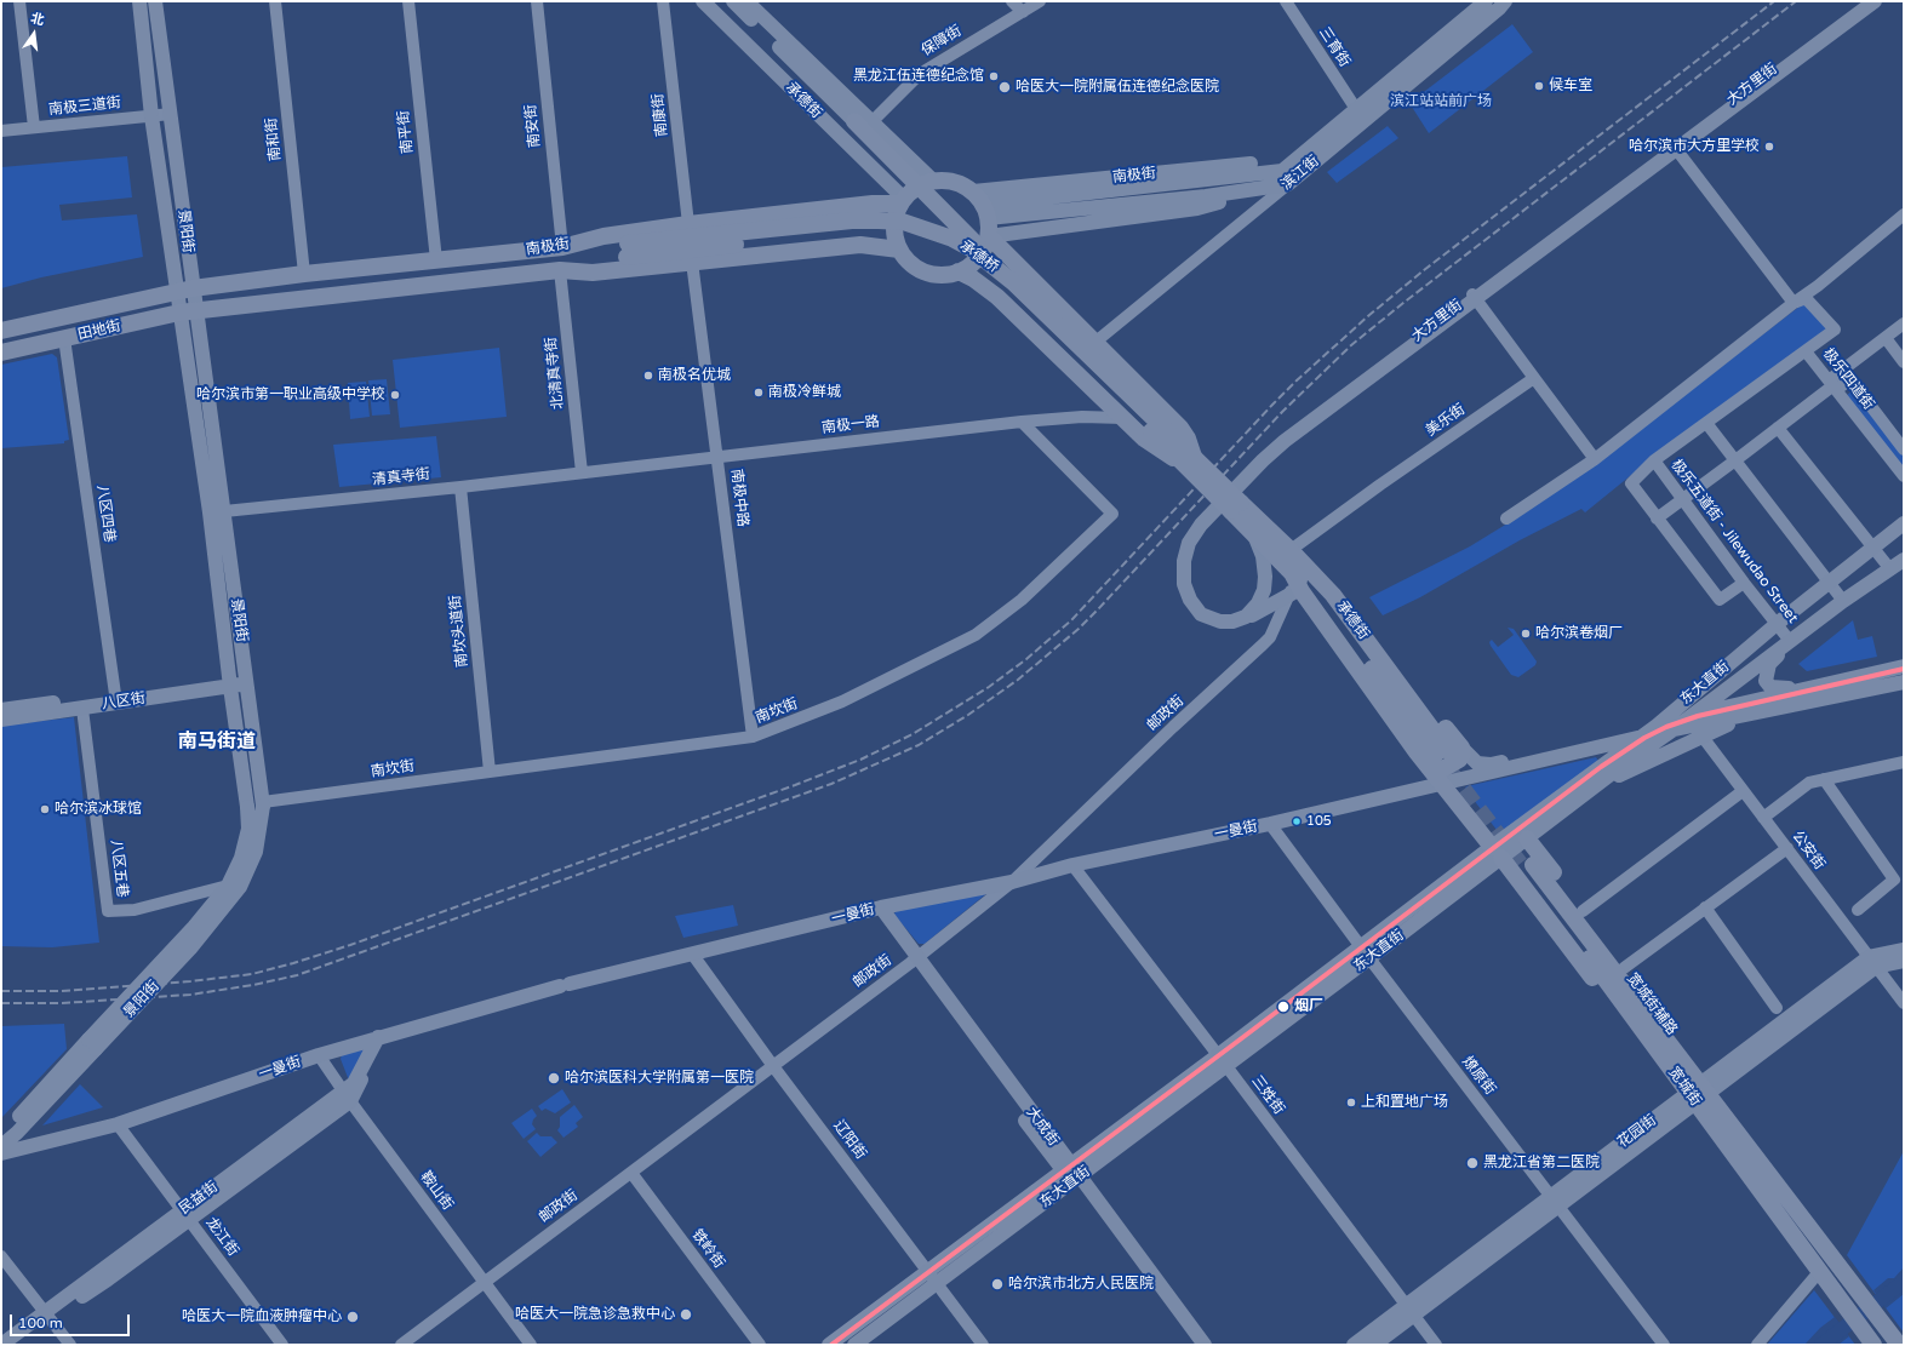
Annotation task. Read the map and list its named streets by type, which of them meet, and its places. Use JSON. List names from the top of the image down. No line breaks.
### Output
{"streets":{"highway":["承德街","南极街","承德桥","田地街","宽城街辅路","宽城街"],"main road":["大方里街","滨江街","景阳街","东大直街","八区街","一曼街","大成街","花园街","民益街"],"street":["保障街","三育街","南极三道街","南康街","南安街","南平街","南和街","北清真寺街","极乐四道街","美乐街","南极一路","清真寺街","南极中路","八区四巷","极乐五道街 - Jilewudao Street","南坎头道街","南坎街","邮政街","公安街","八区五巷","燎原街","三姓街","辽阳街","鞍山街","龙江街","铁岭街"]},"crossings":[["三育街","滨江街"],["大方里街","承德街"],["大方里街","邮政街"],["承德街","南极街"],["承德街","承德桥"],["承德街","美乐街"],["南极三道街","景阳街"],["南康街","南极街"],["南安街","南极街"],["南平街","南极街"],["南和街","南极街"],["滨江街","南极街"],["南极街","景阳街"],["南极街","田地街"],["南极街","北清真寺街"],["南极街","南极中路"],["景阳街","田地街"],["景阳街","清真寺街"],["景阳街","八区街"],["景阳街","南坎街"],["景阳街","八区五巷"],["田地街","八区四巷"],["北清真寺街","南极一路"],["北清真寺街","清真寺街"],["南极一路","清真寺街"],["南极一路","南极中路"],["南极一路","南坎街"],["清真寺街","南坎头道街"],["南极中路","南坎街"],["八区四巷","八区街"],["极乐五道街 - Jilewudao Street","东大直街"],["南坎头道街","南坎街"],["东大直街","一曼街"],["东大直街","公安街"],["东大直街","宽城街辅路"],["东大直街","燎原街"],["东大直街","三姓街"],["东大直街","大成街"],["东大直街","辽阳街"],["八区街","八区五巷"],["邮政街","一曼街"],["邮政街","大成街"],["邮政街","辽阳街"],["邮政街","鞍山街"],["邮政街","铁岭街"],["一曼街","燎原街"],["一曼街","三姓街"],["一曼街","大成街"],["一曼街","辽阳街"],["一曼街","鞍山街"],["一曼街","民益街"],["一曼街","龙江街"],["公安街","花园街"],["宽城街辅路","宽城街"],["宽城街辅路","花园街"],["燎原街","花园街"],["宽城街","花园街"],["三姓街","花园街"],["鞍山街","民益街"],["民益街","龙江街"]],"districts":["南马街道"],"parks":["滨江站站前广场"],"places":["黑龙江伍连德纪念馆","候车室","哈医大一院附属伍连德纪念医院","哈尔滨市大方里学校","南极名优城","南极冷鲜城","哈尔滨市第一职业高级中学校","哈尔滨卷烟厂","哈尔滨冰球馆","105","烟厂","哈尔滨医科大学附属第一医院","上和置地广场","黑龙江省第二医院","哈尔滨市北方人民医院","哈医大一院急诊急救中心","哈医大一院血液肿瘤中心"],"scale_bar":"100 m","north":"top"}
